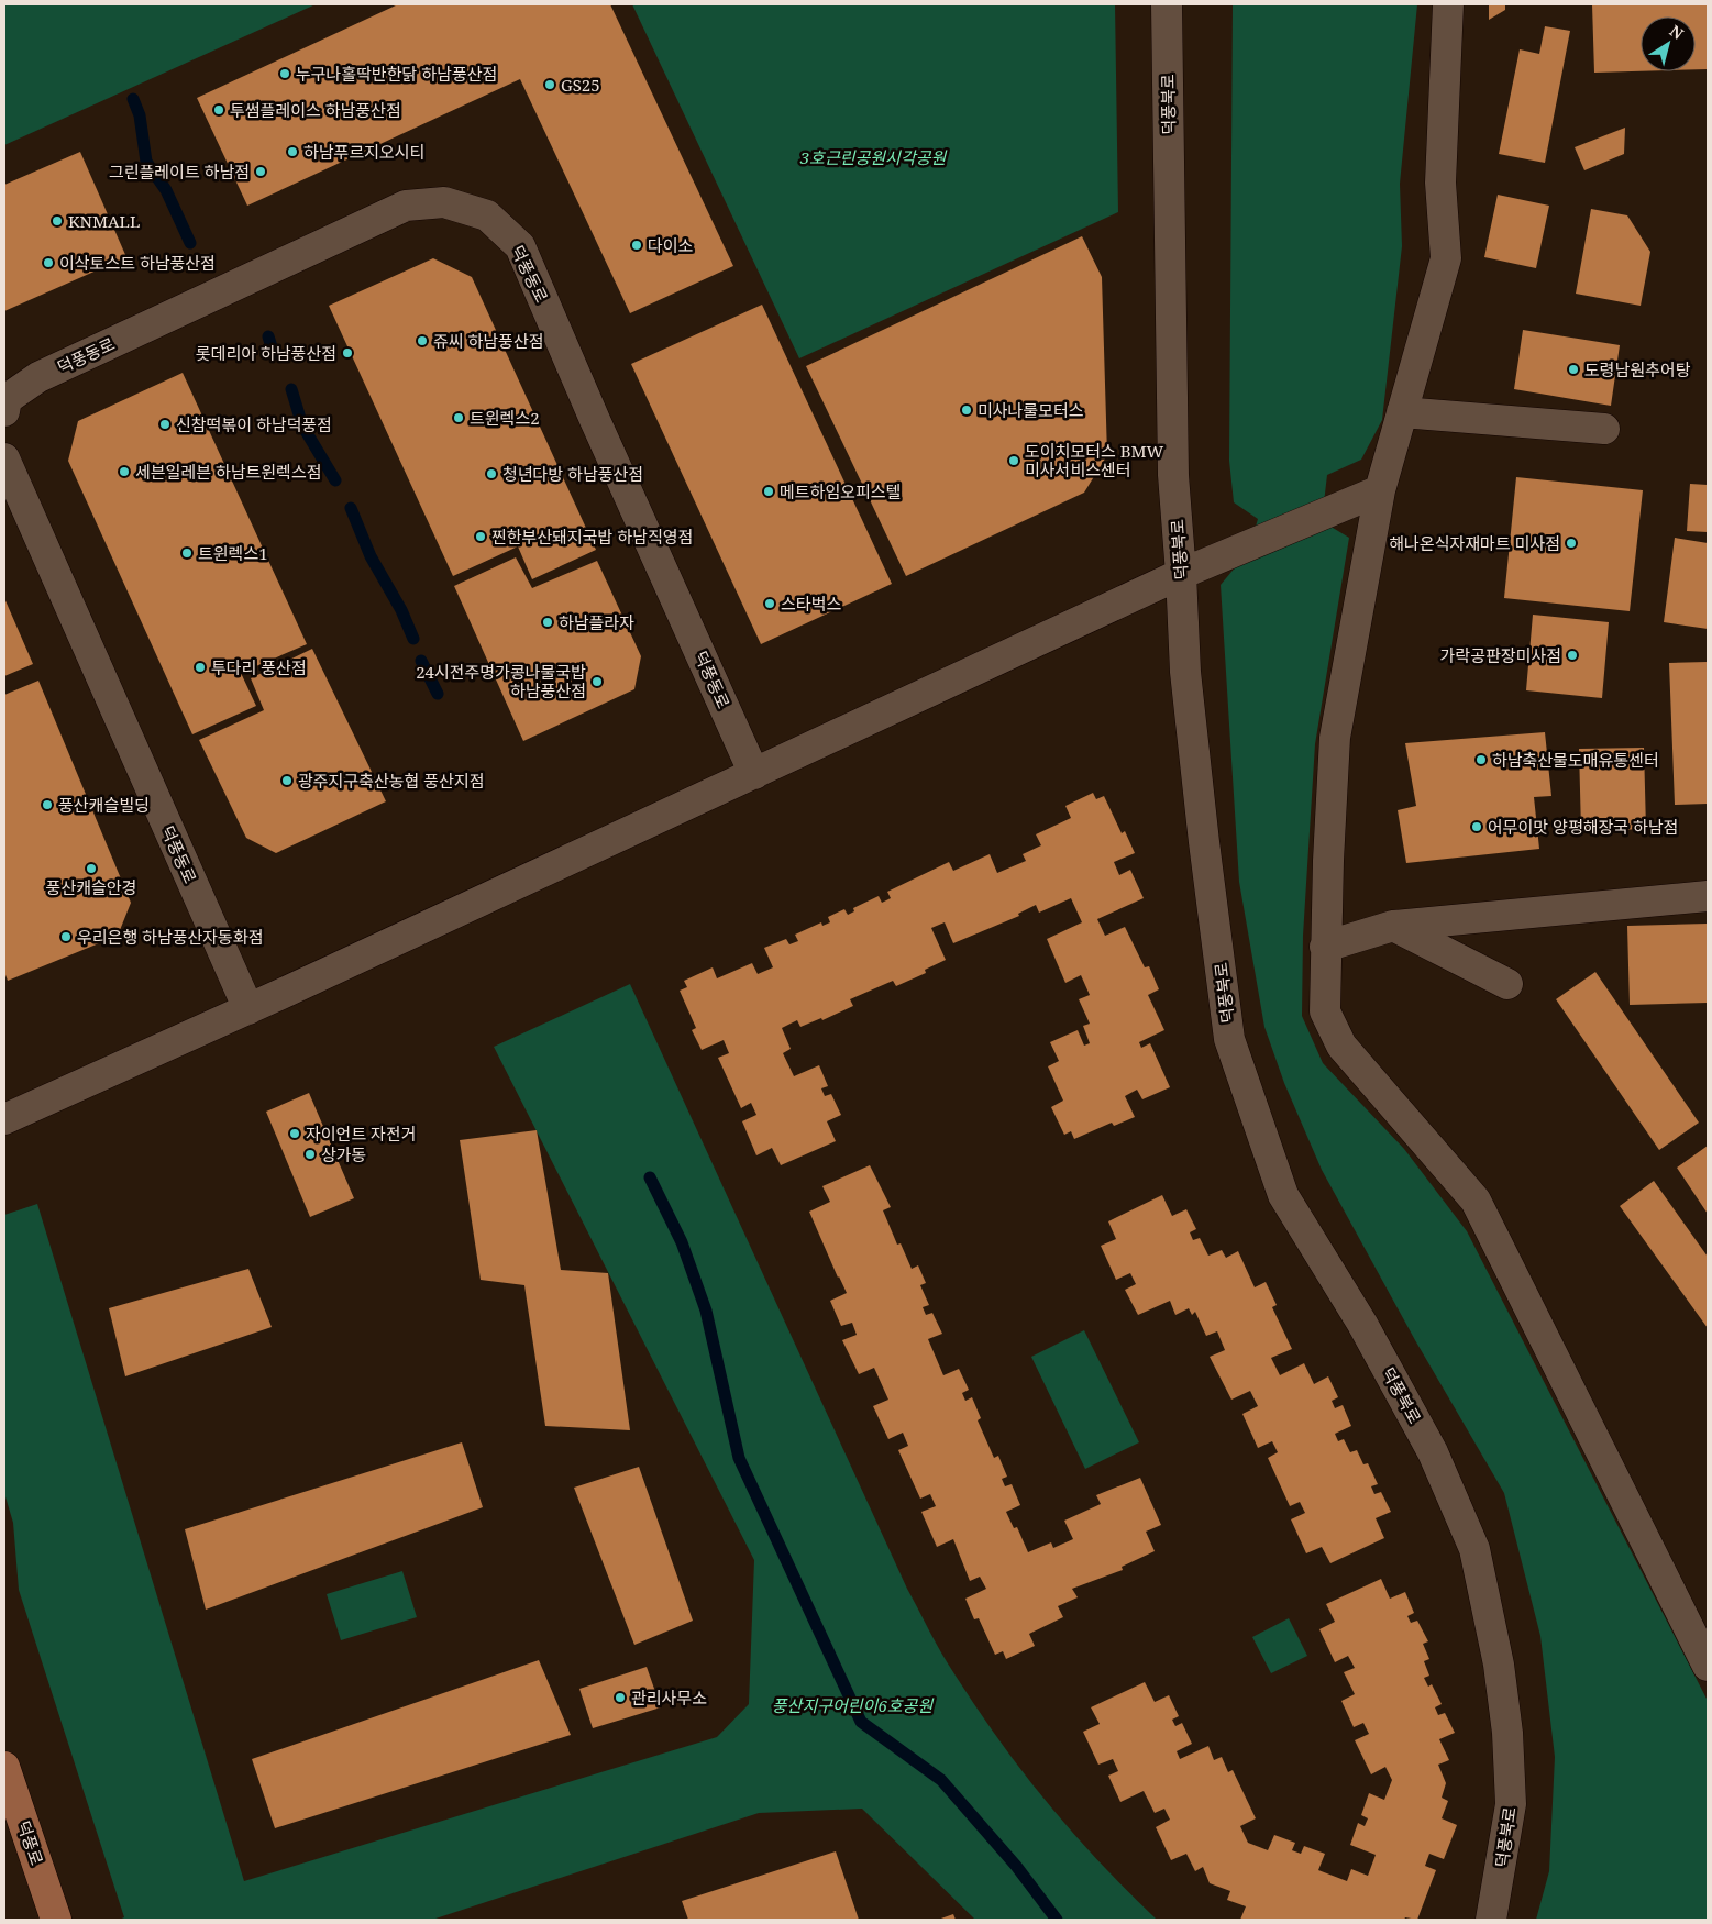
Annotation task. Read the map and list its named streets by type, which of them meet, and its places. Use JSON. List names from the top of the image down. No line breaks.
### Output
{"streets":{"main road":["덕풍로"],"street":["덕풍북로","덕풍동로"]},"parks":["3호근린공원시각공원","풍산지구어린이6호공원"],"places":["누구나홀딱반한닭 하남풍산점","GS25","투썸플레이스 하남풍산점","하남푸르지오시티","그린플레이트 하남점","KNMALL","다이소","이삭토스트 하남풍산점","쥬씨 하남풍산점","롯데리아 하남풍산점","도령남원추어탕","미사나룰모터스","트윈렉스2","신참떡볶이 하남덕풍점","도이치모터스 BMW 미사서비스센터","세븐일레븐 하남트윈렉스점","청년다방 하남풍산점","메트하임오피스텔","찐한부산돼지국밥 하남직영점","해나온식자재마트 미사점","트윈렉스1","스타벅스","하남플라자","가락공판장미사점","투다리 풍산점","24시전주명가콩나물국밥 하남풍산점","하남축산물도매유통센터","광주지구축산농협 풍산지점","풍산캐슬빌딩","어무이맛 양평해장국 하남점","풍산캐슬안경","우리은행 하남풍산자동화점","자이언트 자전거","상가동","관리사무소"],"north":"top right"}
